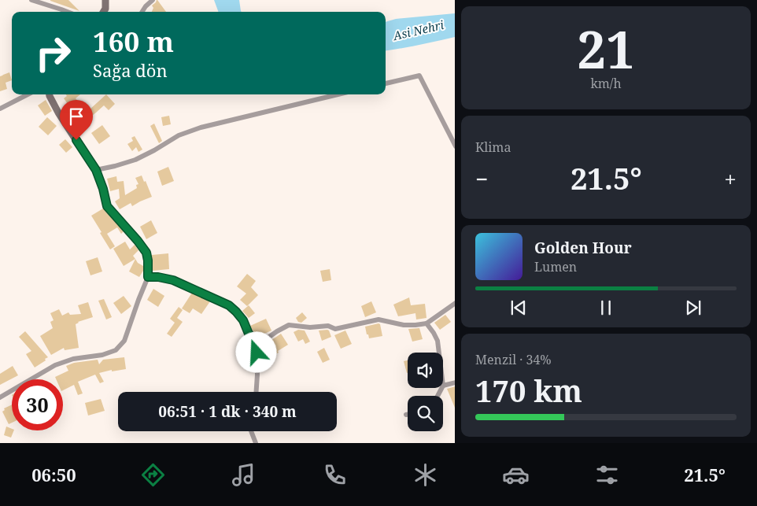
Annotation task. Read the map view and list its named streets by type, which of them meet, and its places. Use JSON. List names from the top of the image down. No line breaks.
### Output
{"water":["Asi Nehri"],"page":{"tile":[["21","km/h"],"Klima",["Menzil · 34%","170 km"]],"turn":["160 m","Sağa dön"],"heat":["−","21.5°","+"],"song":["Golden Hour","Lumen"],"limit":"30","trip":"06:51 · 1 dk · 340 m","tabs":["06:50","21.5°"]}}
